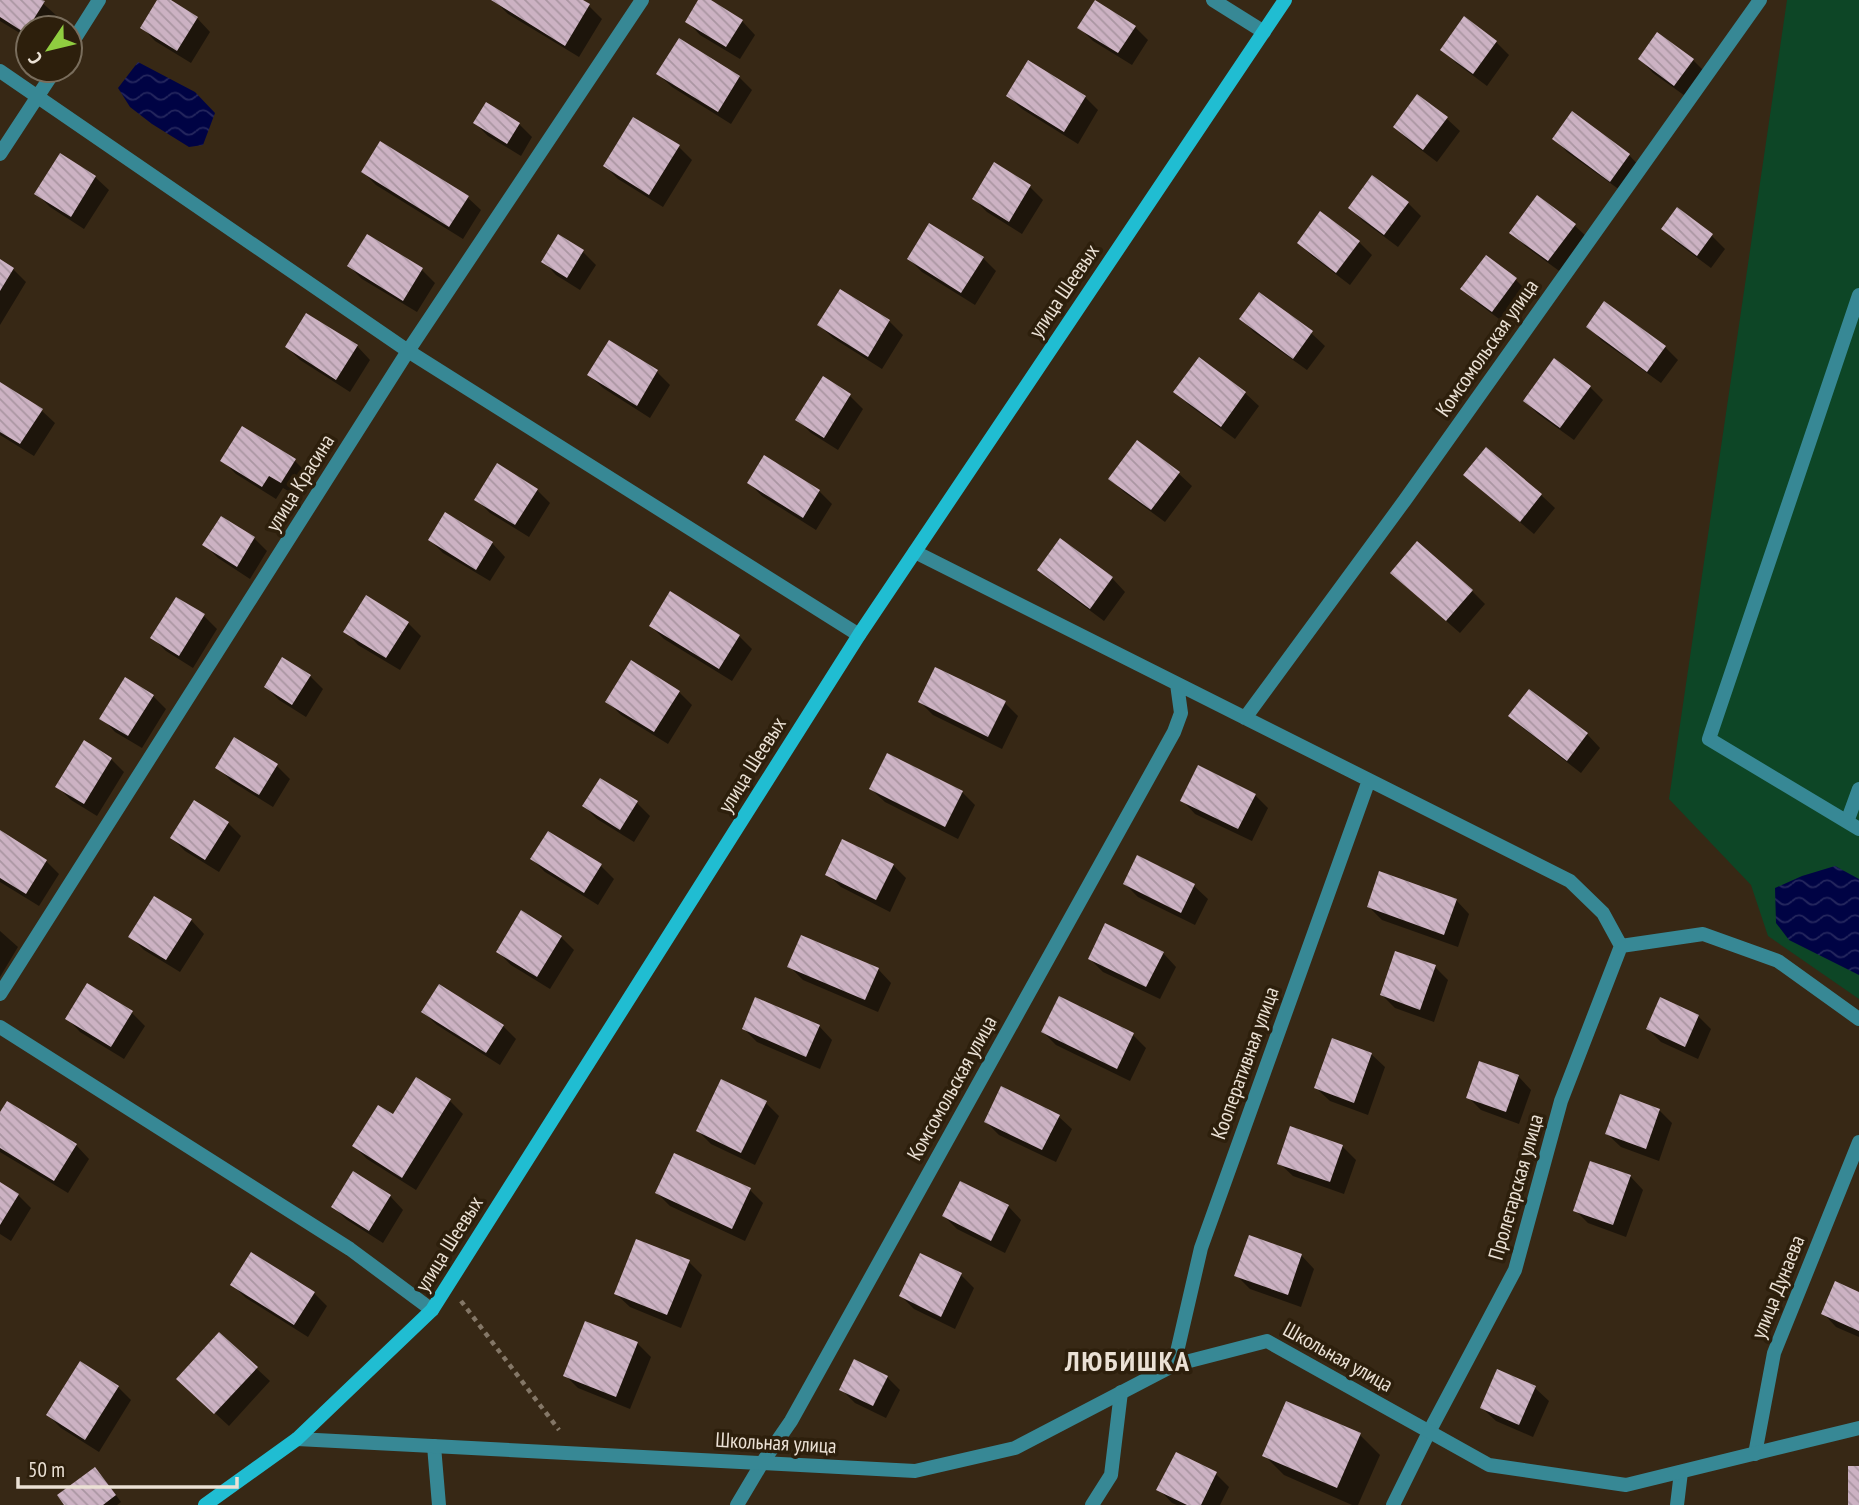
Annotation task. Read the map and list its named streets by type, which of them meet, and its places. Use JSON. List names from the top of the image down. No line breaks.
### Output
{"streets":{"main road":["улица Шеевых"],"street":["Комсомольская улица","улица Красина","Кооперативная улица","Пролетарская улица","улица Дунаева","Школьная улица"]},"crossings":[["улица Шеевых","Школьная улица"],["Комсомольская улица","Школьная улица"],["Кооперативная улица","Школьная улица"],["Пролетарская улица","Школьная улица"],["улица Дунаева","Школьная улица"]],"districts":["ЛЮБИШКА"],"scale_bar":"50 m","north":"bottom left"}
